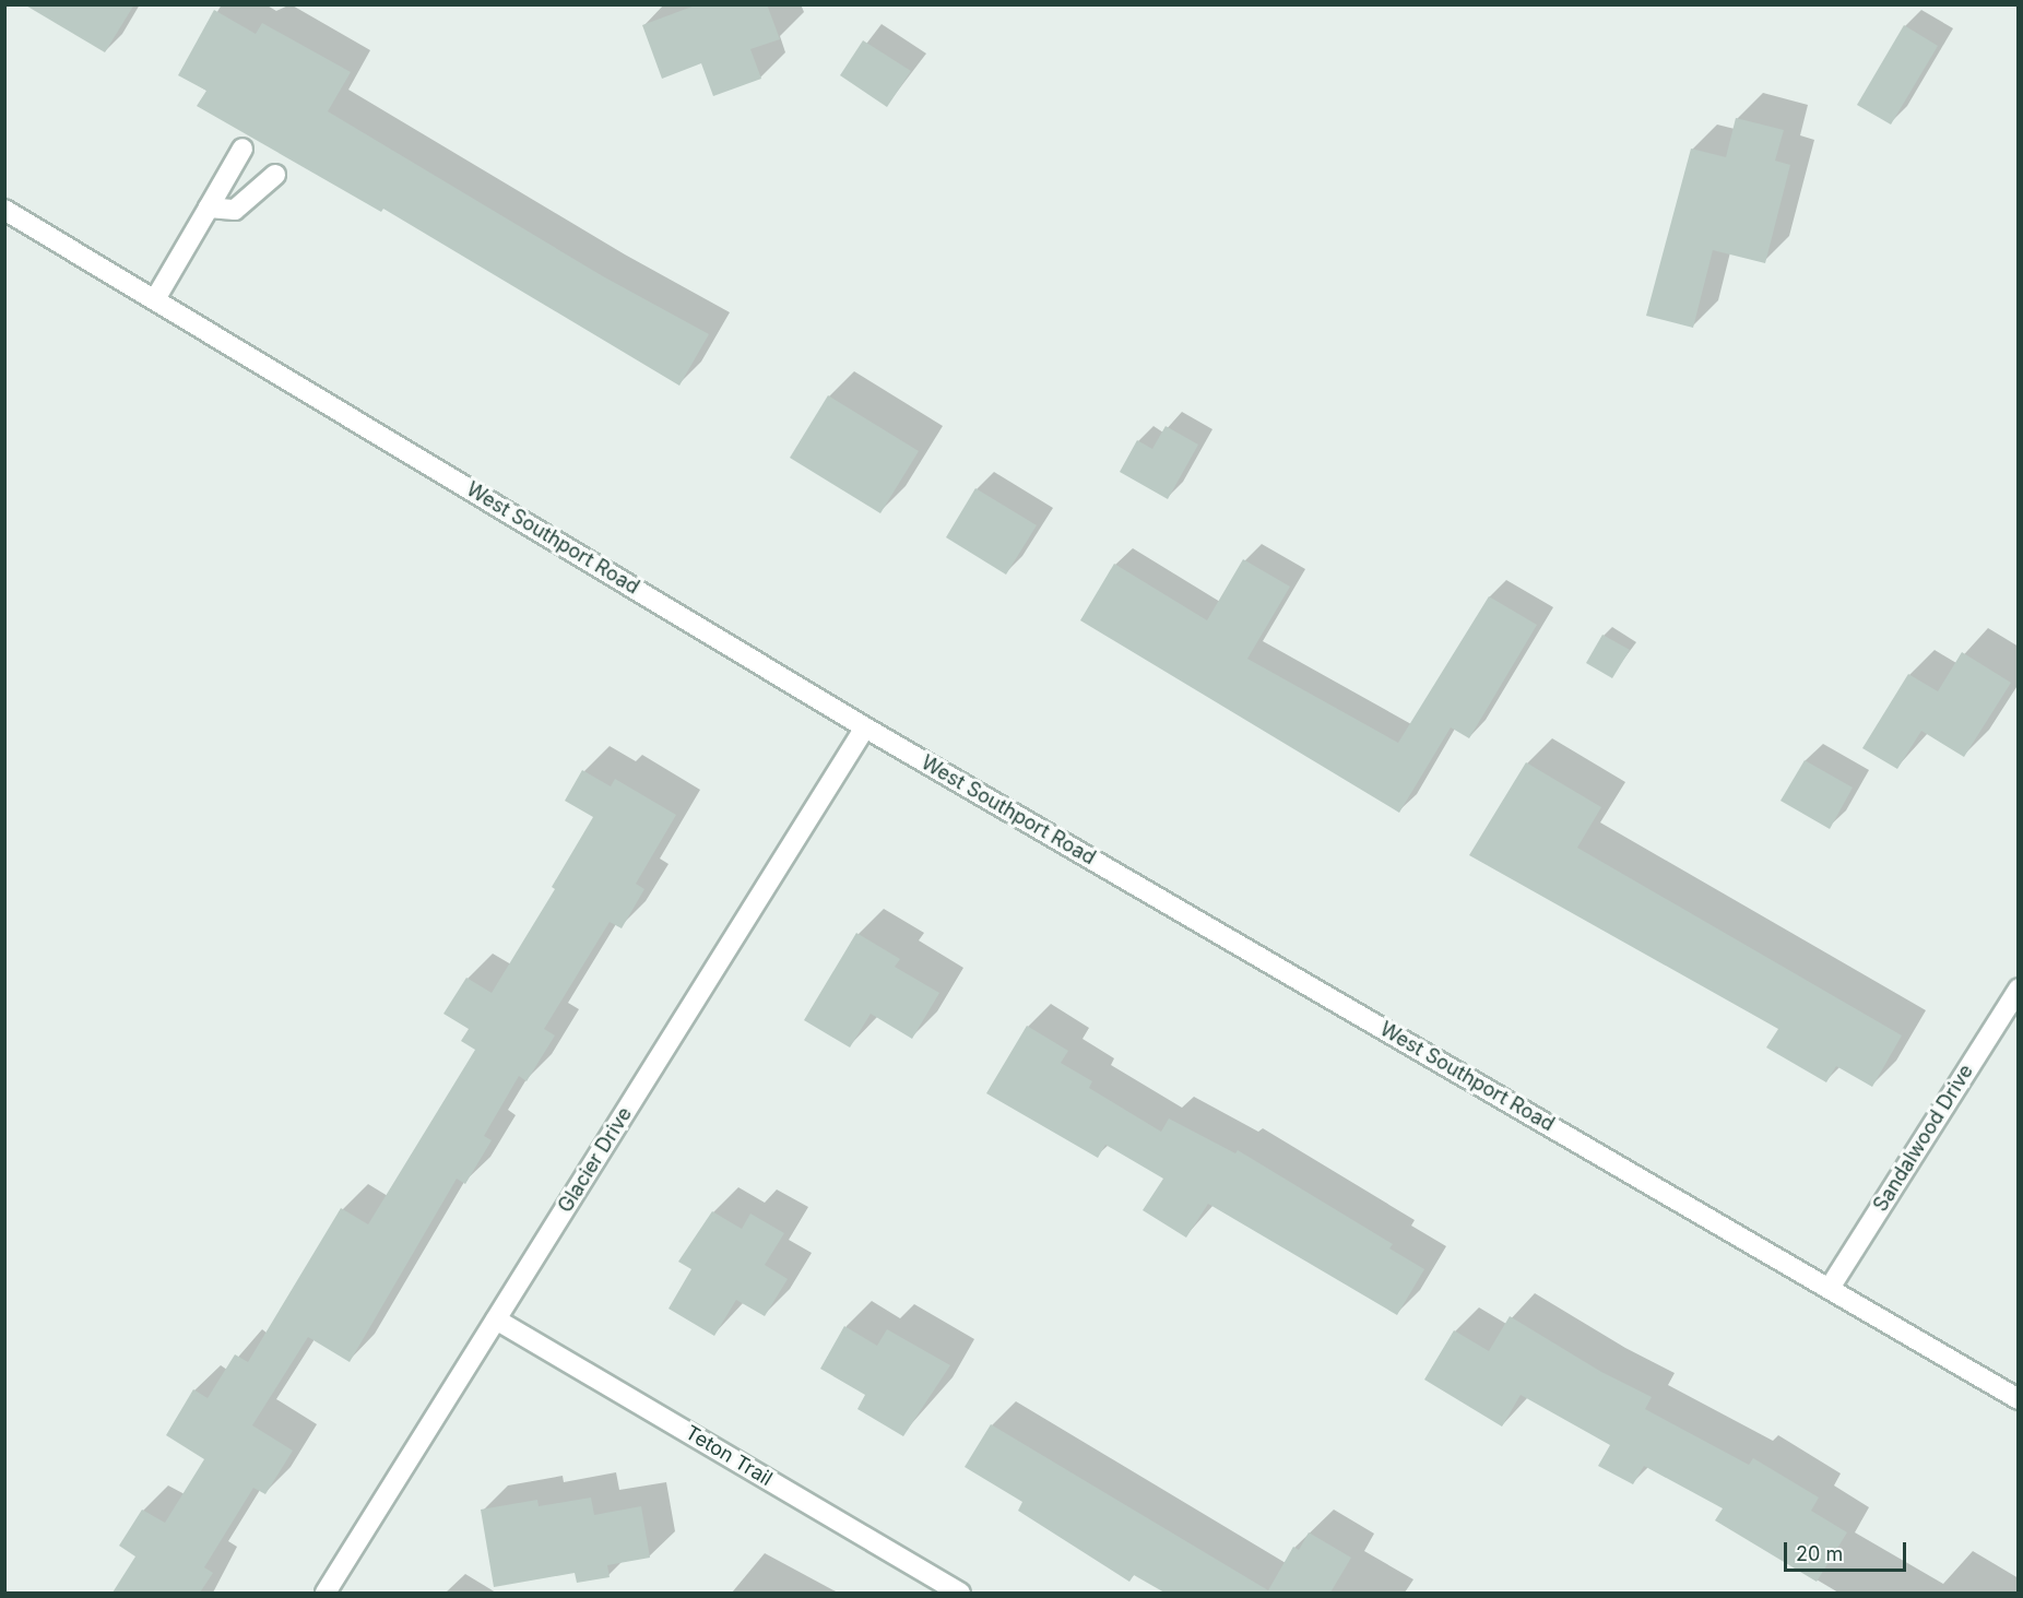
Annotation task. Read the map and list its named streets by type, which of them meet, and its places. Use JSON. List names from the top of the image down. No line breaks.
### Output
{"streets":{"main road":["West Southport Road","Sandalwood Drive","Glacier Drive","Teton Trail"]},"crossings":[["West Southport Road","Sandalwood Drive"],["West Southport Road","Glacier Drive"],["Glacier Drive","Teton Trail"]],"scale_bar":"20 m"}
